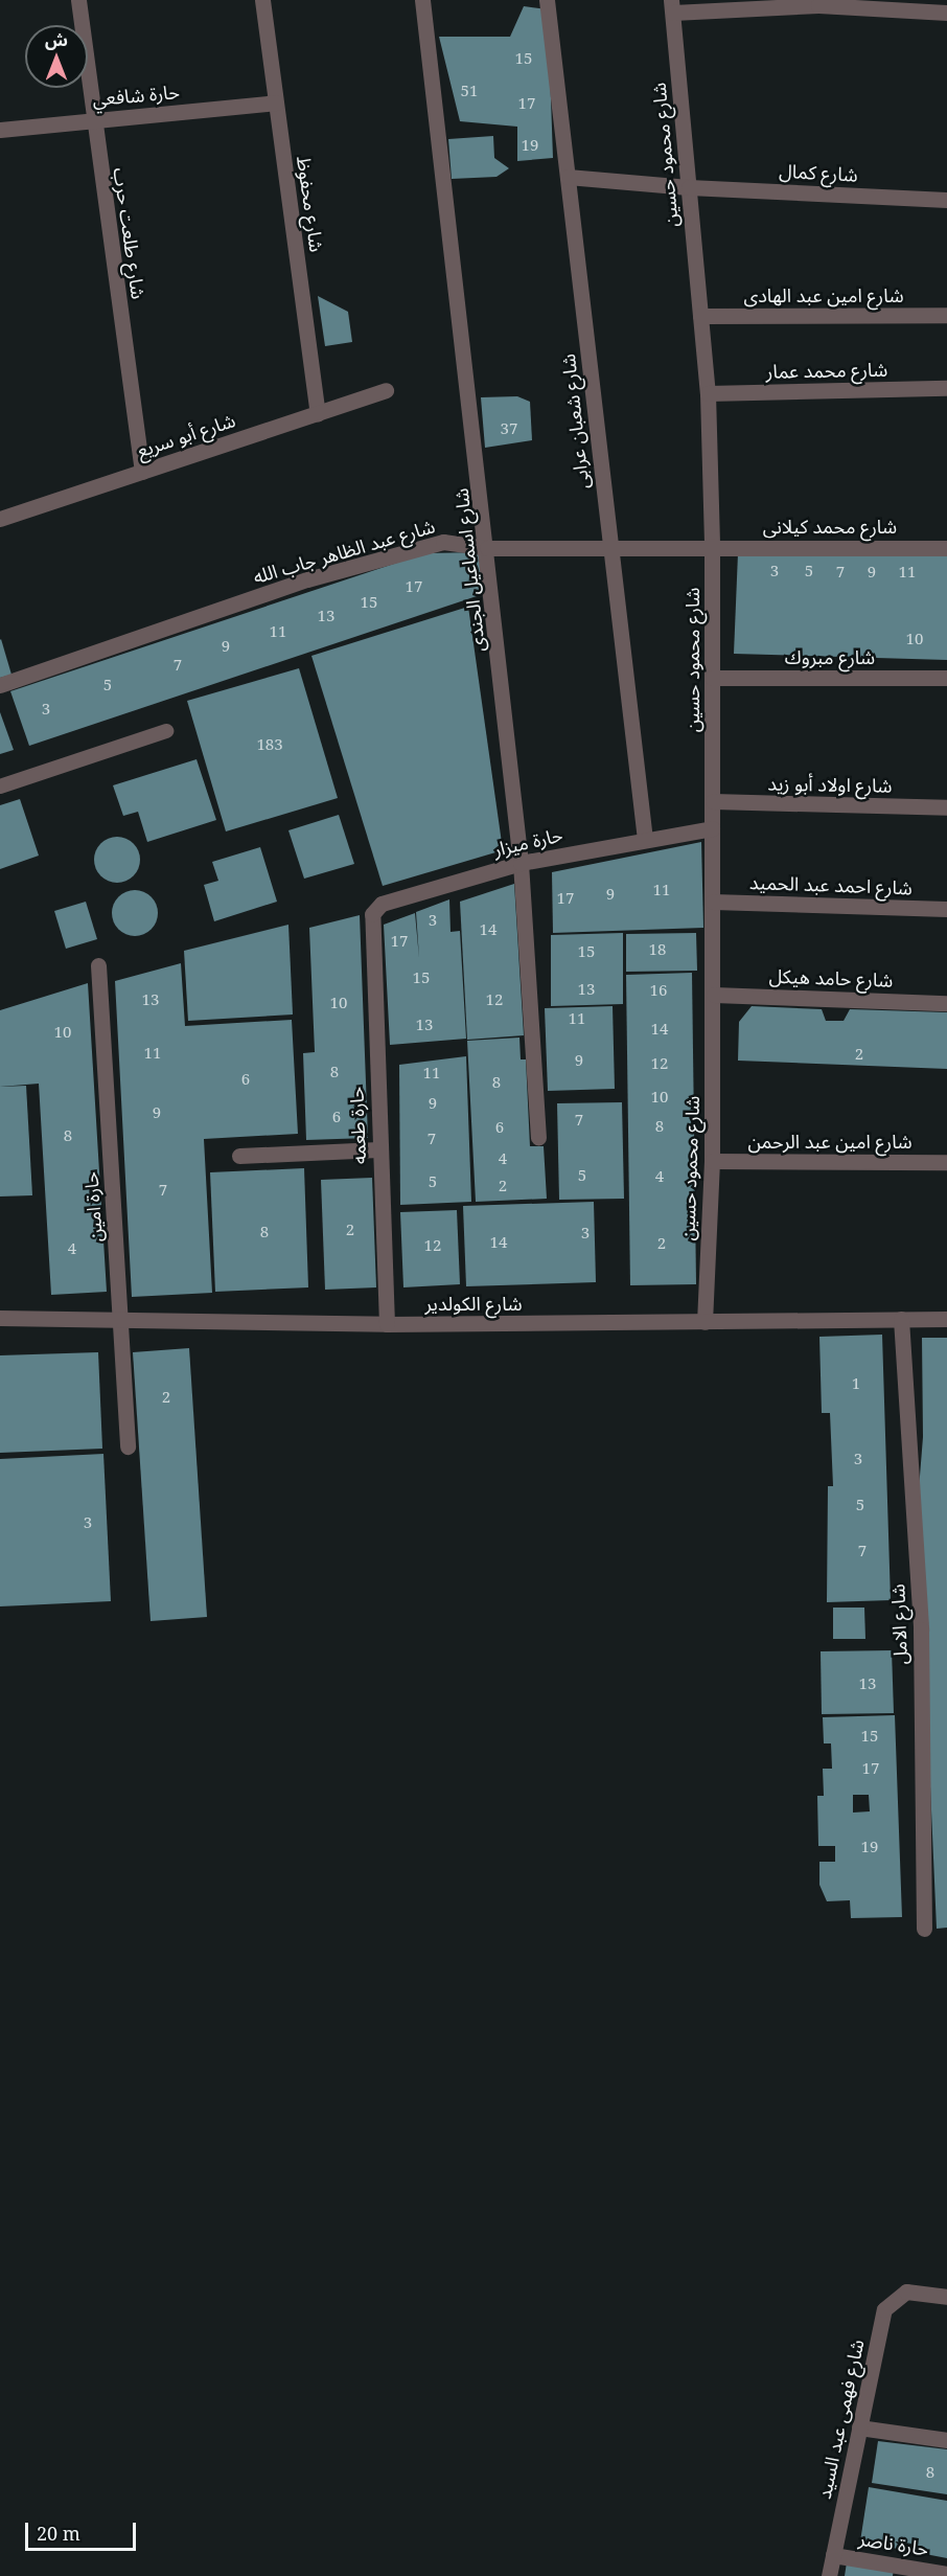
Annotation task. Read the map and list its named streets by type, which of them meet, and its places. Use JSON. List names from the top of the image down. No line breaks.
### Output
{"streets":{"street":["حارة شافعي","شارع محمود حسين","شارع كمال","شارع محفوظ","شارع طلعت حرب","شارع امين عبد الهادى","شارع محمد عمار","شارع شعبان عرابى","شارع أبو سريع","شارع محمد كيلانى","شارع عبد الظاهر جاب الله","شارع اسماعيل الجندى","شارع مبروك","شارع اولاد أبو زيد","حارة ميزار","شارع احمد عبد الحميد","شارع حامد هيكل","حارة طعمه","شارع امين عبد الرحمن","حارة امين","شارع الكولدير","شارع الامل","شارع فهمى عبد السيد","حارة ناصر"]},"crossings":[["حارة شافعي","شارع محفوظ"],["حارة شافعي","شارع طلعت حرب"],["شارع محمود حسين","شارع كمال"],["شارع محمود حسين","شارع امين عبد الهادى"],["شارع محمود حسين","شارع محمد عمار"],["شارع محمود حسين","شارع محمد كيلانى"],["شارع محمود حسين","شارع عبد الظاهر جاب الله"],["شارع محمود حسين","شارع مبروك"],["شارع محمود حسين","شارع اولاد أبو زيد"],["شارع محمود حسين","حارة ميزار"],["شارع محمود حسين","شارع احمد عبد الحميد"],["شارع محمود حسين","شارع حامد هيكل"],["شارع محمود حسين","شارع امين عبد الرحمن"],["شارع محمود حسين","شارع الكولدير"],["شارع كمال","شارع شعبان عرابى"],["شارع محفوظ","شارع أبو سريع"],["شارع طلعت حرب","شارع أبو سريع"],["شارع شعبان عرابى","شارع عبد الظاهر جاب الله"],["شارع شعبان عرابى","حارة ميزار"],["شارع محمد كيلانى","شارع عبد الظاهر جاب الله"],["شارع عبد الظاهر جاب الله","شارع اسماعيل الجندى"],["شارع اسماعيل الجندى","حارة ميزار"],["حارة ميزار","حارة طعمه"],["حارة طعمه","شارع الكولدير"],["حارة امين","شارع الكولدير"],["شارع الكولدير","شارع الامل"],["شارع فهمى عبد السيد","حارة ناصر"]],"house_numbers":["15","51","17","19","37","3","5","7","9","11","17","15","13","11","10","9","7","5","3","183","11","9","17","3","14","17","18","15","15","13","16","13","12","10","11","13","14","10","11","2","9","12","8","11","6","8","10","9","9","6","7","8","6","8","7","4","5","4","5","2","7","2","8","3","14","2","12","4","1","2","3","5","3","7","13","15","17","19","8"],"scale_bar":"20 m","north":"top"}
